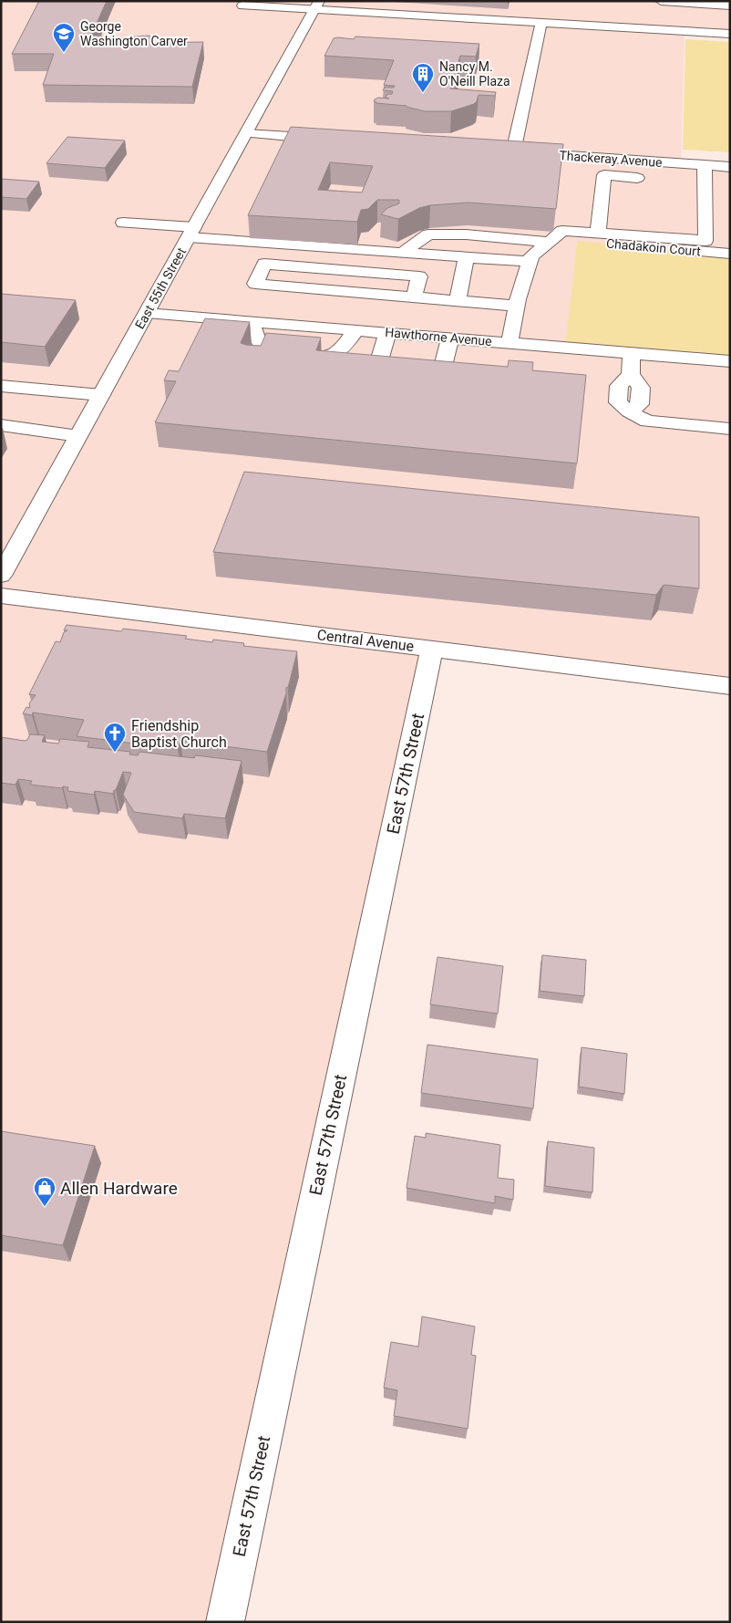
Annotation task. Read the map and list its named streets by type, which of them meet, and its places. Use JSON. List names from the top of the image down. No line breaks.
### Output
{"streets":{"street":["Thackeray Avenue","Chadakoin Court","East 55th Street","Hawthorne Avenue","Central Avenue","East 57th Street"]},"crossings":[["East 55th Street","Hawthorne Avenue"],["Central Avenue","East 57th Street"]],"places":{"school or university":["George Washington Carver"],"building":["Nancy M. O'Neill Plaza"],"church":["Friendship Baptist Church"],"shop":["Allen Hardware"]}}
